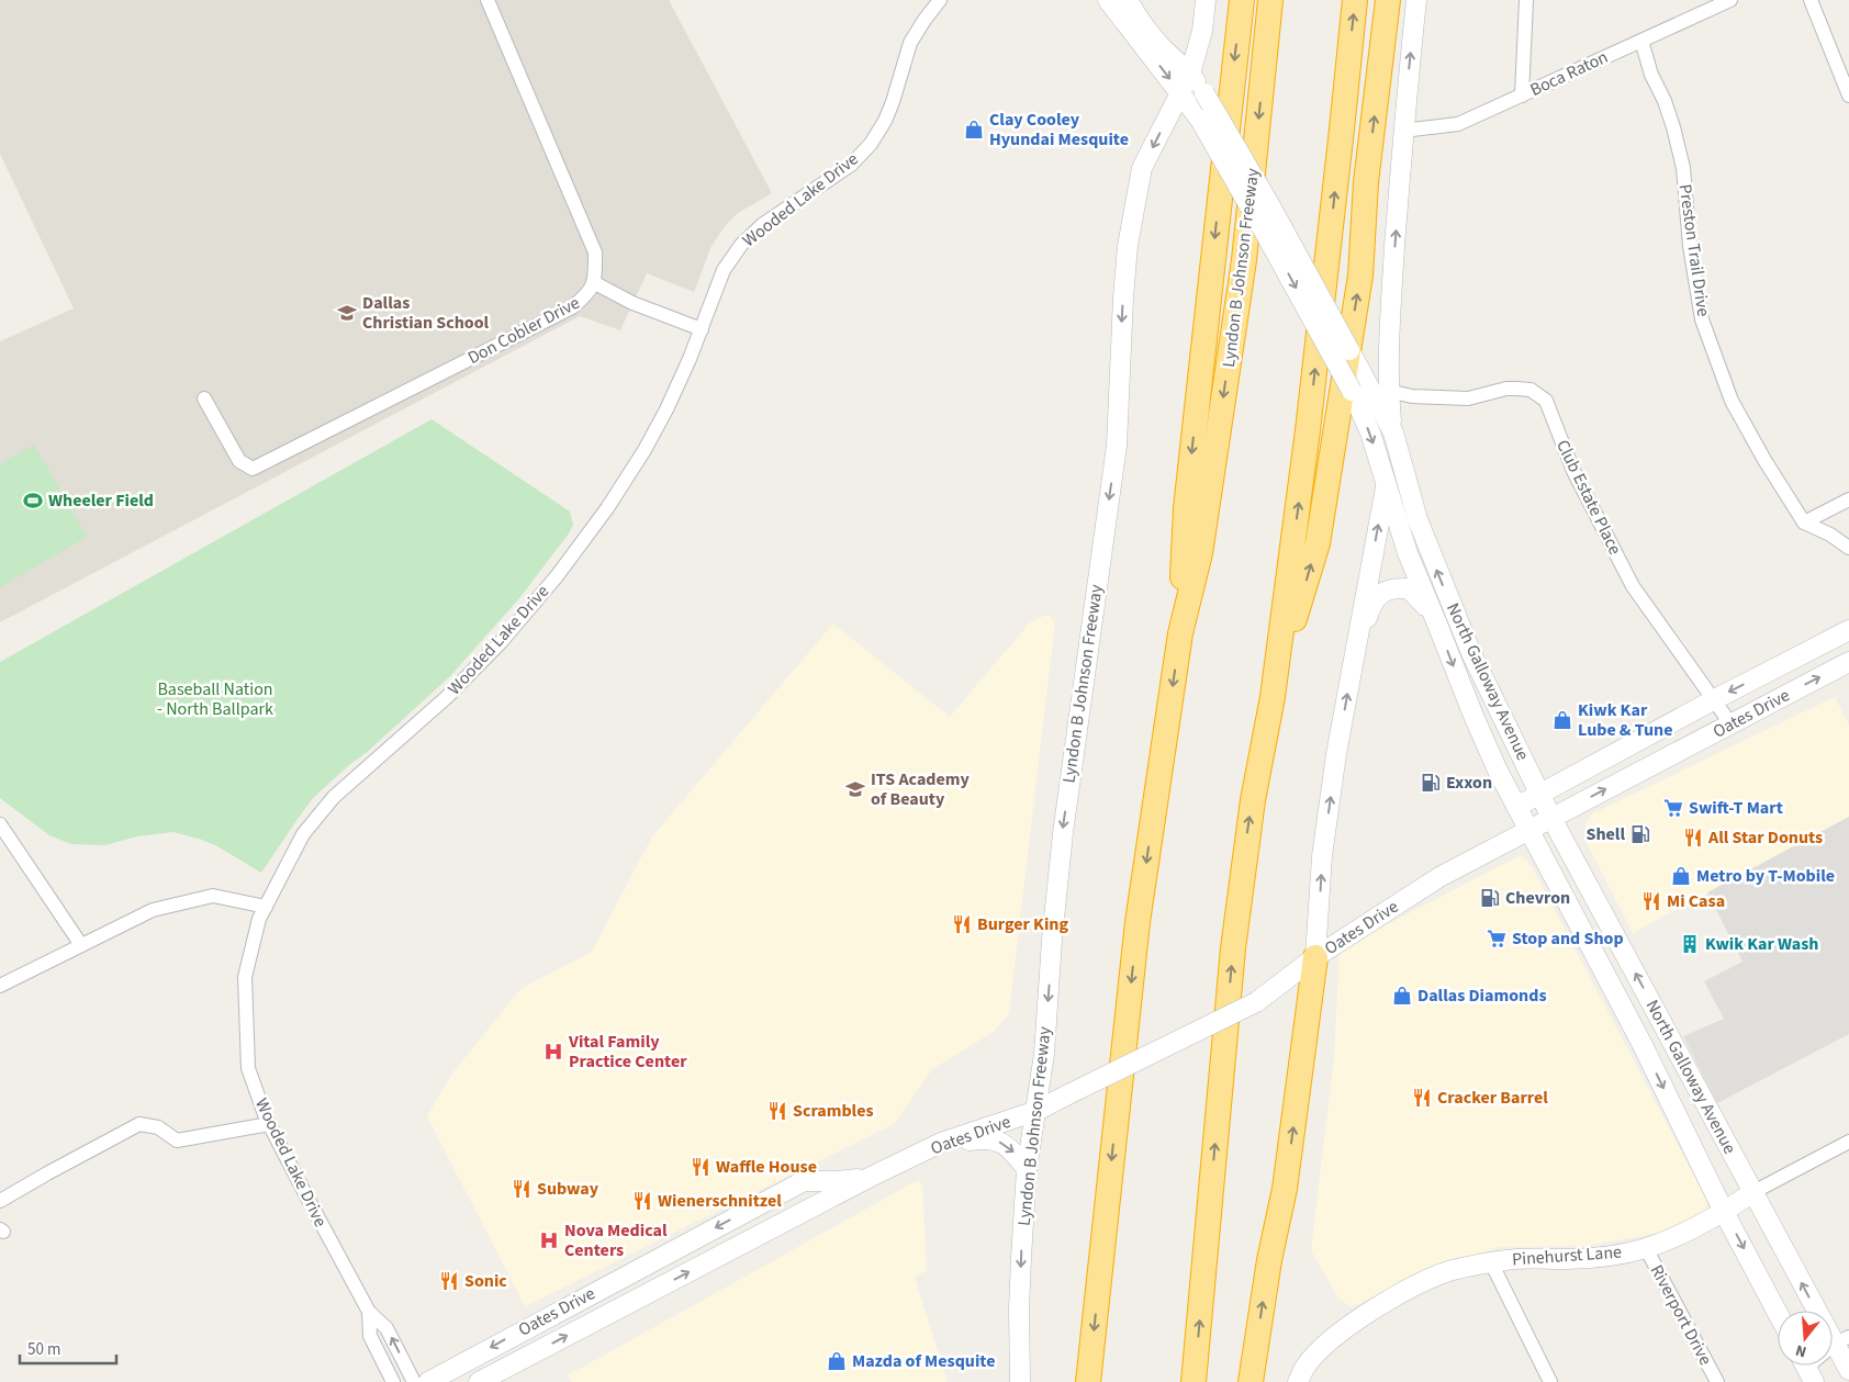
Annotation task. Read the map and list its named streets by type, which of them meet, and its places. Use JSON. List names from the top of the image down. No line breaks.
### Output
{"streets":{"highway":["Lyndon B Johnson Freeway"],"main road":["North Galloway Avenue","Oates Drive","Pinehurst Lane"],"street":["Boca Raton","Wooded Lake Drive","Preston Trail Drive","Don Cobler Drive","Club Estate Place","Riverport Drive"]},"crossings":[["Boca Raton","Preston Trail Drive"],["Lyndon B Johnson Freeway","North Galloway Avenue"],["Lyndon B Johnson Freeway","Oates Drive"],["Club Estate Place","Oates Drive"],["North Galloway Avenue","Oates Drive"],["North Galloway Avenue","Pinehurst Lane"],["Pinehurst Lane","Riverport Drive"]],"parks":["Baseball Nation - North Ballpark"],"places":{"shop":["Clay Cooley Hyundai Mesquite","Kiwk Kar Lube & Tune","Metro by T-Mobile","Dallas Diamonds","Mazda of Mesquite"],"school or university":["Dallas Christian School","ITS Academy of Beauty"],"sports":["Wheeler Field"],"fuel station":["Exxon","Shell","Chevron"],"supermarket":["Swift-T Mart","Stop and Shop"],"restaurant":["All Star Donuts","Mi Casa","Burger King","Cracker Barrel","Scrambles","Waffle House","Subway","Wienerschnitzel","Sonic"],"building":["Kwik Kar Wash"],"hospital":["Vital Family Practice Center","Nova Medical Centers"]},"scale_bar":"50 m","north":"bottom"}
